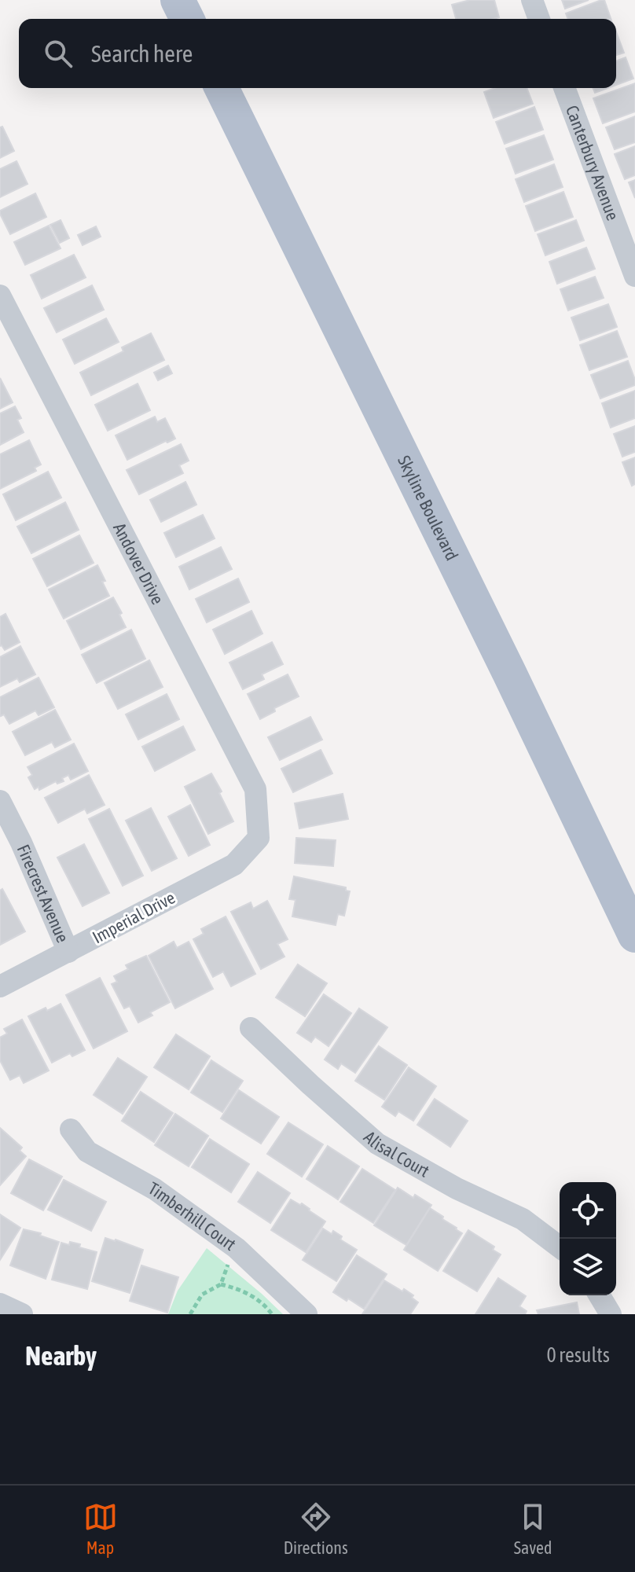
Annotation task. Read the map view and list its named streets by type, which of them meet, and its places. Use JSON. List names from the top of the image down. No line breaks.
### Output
{"streets":{"main road":["Skyline Boulevard"],"street":["Canterbury Avenue","Andover Drive","Firecrest Avenue","Imperial Drive","Alisal Court","Timberhill Court"]},"crossings":[["Andover Drive","Imperial Drive"],["Firecrest Avenue","Imperial Drive"]],"page":{"search":"Search here","heading":["Nearby","0 results"],"nav":["Map","Directions","Saved"]}}
